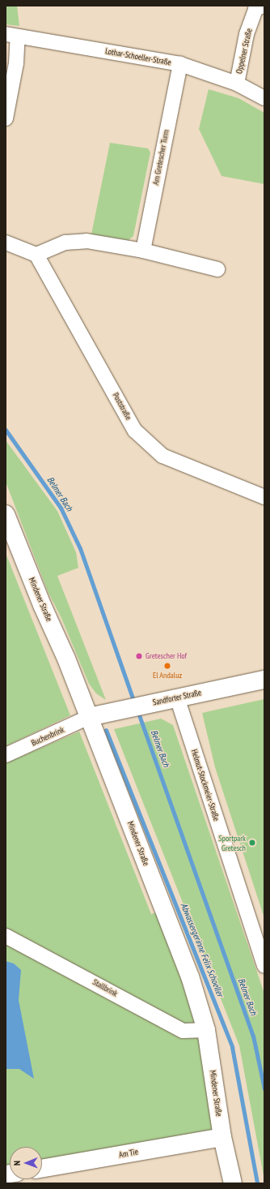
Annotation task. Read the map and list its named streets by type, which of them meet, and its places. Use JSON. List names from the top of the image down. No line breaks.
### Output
{"streets":{"main road":["Mindener Straße","Sandforter Straße","Am Tie"],"street":["Oppelner Straße","Lothar-Schoeller-Straße","Am Gretescher Turm","Poststraße","Buchenbrink","Helmut-Stockmeier-Straße","Stallbrink"]},"crossings":[["Oppelner Straße","Lothar-Schoeller-Straße"],["Lothar-Schoeller-Straße","Am Gretescher Turm"],["Mindener Straße","Sandforter Straße"],["Mindener Straße","Buchenbrink"],["Mindener Straße","Stallbrink"],["Mindener Straße","Am Tie"],["Sandforter Straße","Buchenbrink"],["Sandforter Straße","Helmut-Stockmeier-Straße"]],"water":["Belmer Bach","Abwassergerinne Felix Schoeller"],"places":["Gretescher Hof","El Andaluz","Sportpark Gretesch"],"north":"left"}
